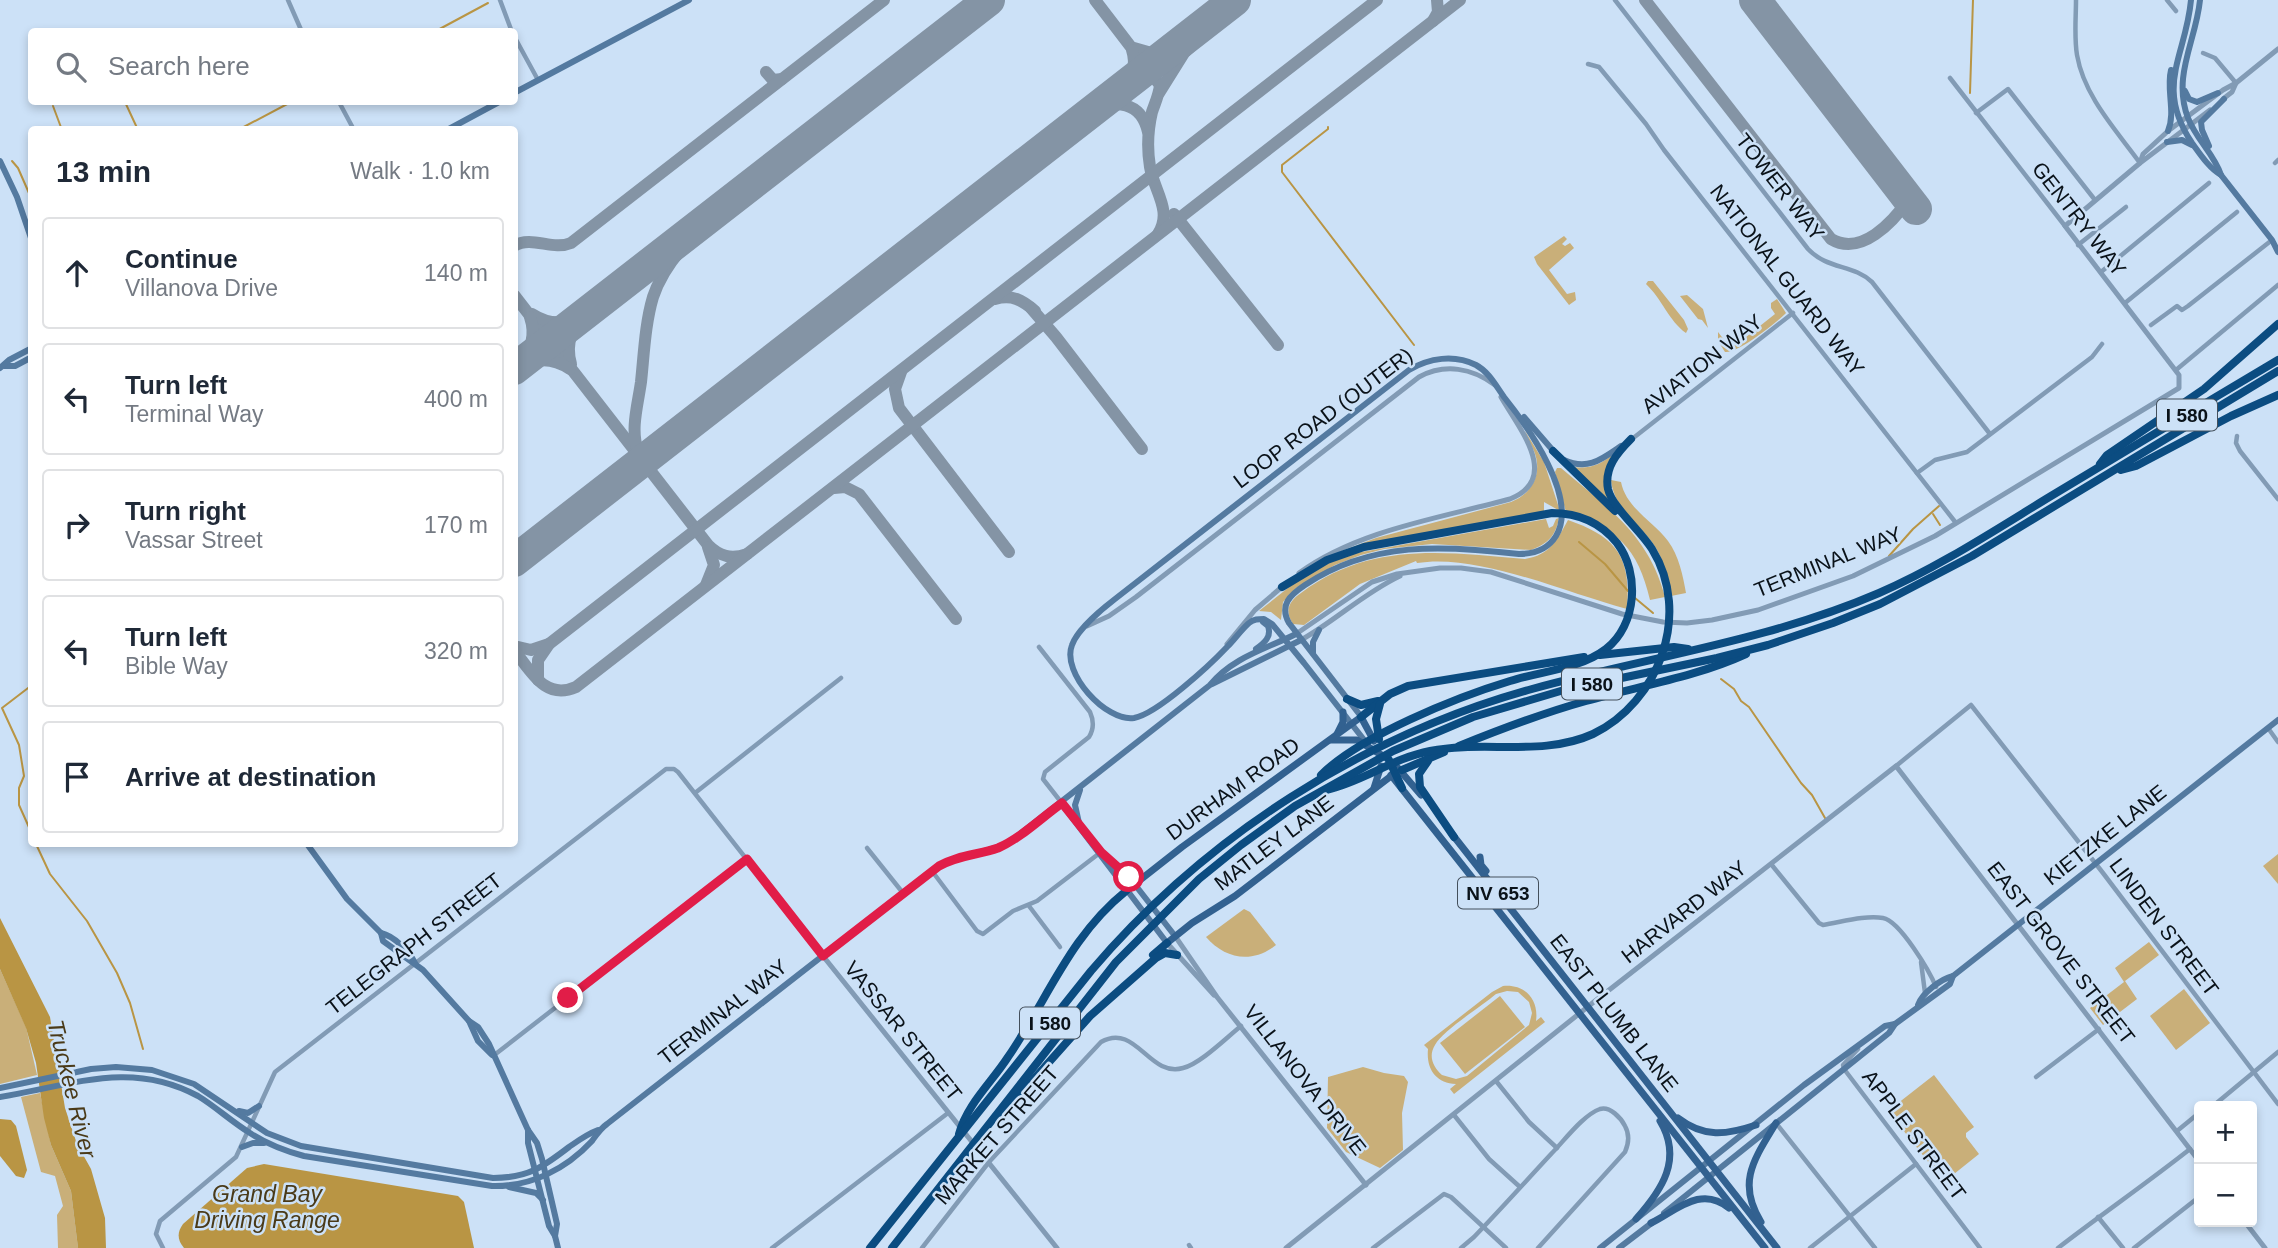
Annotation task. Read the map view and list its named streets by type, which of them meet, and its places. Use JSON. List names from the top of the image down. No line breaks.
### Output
{"streets":{"highway":["I 580"],"main road":["LOOP ROAD (OUTER)","TERMINAL WAY","DURHAM ROAD","KIETZKE LANE","MATLEY LANE","NV 653","EAST PLUMB LANE","VILLANOVA DRIVE"],"street":["TOWER WAY","GENTRY WAY","NATIONAL GUARD WAY","AVIATION WAY","HARVARD WAY","LINDEN STREET","TELEGRAPH STREET","EAST GROVE STREET","VASSAR STREET","MARKET STREET","APPLE STREET"]},"crossings":[["GENTRY WAY","TERMINAL WAY"],["NATIONAL GUARD WAY","AVIATION WAY"],["NATIONAL GUARD WAY","TERMINAL WAY"],["LOOP ROAD (OUTER)","TERMINAL WAY"],["TERMINAL WAY","VASSAR STREET"],["TERMINAL WAY","VILLANOVA DRIVE"],["DURHAM ROAD","VILLANOVA DRIVE"],["KIETZKE LANE","LINDEN STREET"],["KIETZKE LANE","EAST GROVE STREET"],["KIETZKE LANE","EAST PLUMB LANE"],["KIETZKE LANE","APPLE STREET"],["MATLEY LANE","EAST PLUMB LANE"],["MATLEY LANE","VILLANOVA DRIVE"],["HARVARD WAY","LINDEN STREET"],["HARVARD WAY","EAST GROVE STREET"],["HARVARD WAY","EAST PLUMB LANE"],["HARVARD WAY","VILLANOVA DRIVE"],["TELEGRAPH STREET","VASSAR STREET"],["VASSAR STREET","MARKET STREET"],["VILLANOVA DRIVE","MARKET STREET"]],"water":["Truckee River","Grand Bay Driving Range"],"page":{"search":"Search here","heading":["13 min","Walk · 1.0 km"],"list":[["Continue","Villanova Drive","140 m"],["Turn left","Terminal Way","400 m"],["Turn right","Vassar Street","170 m"],["Turn left","Bible Way","320 m"],"Arrive at destination"],"map_buttons":["+","−"]}}
